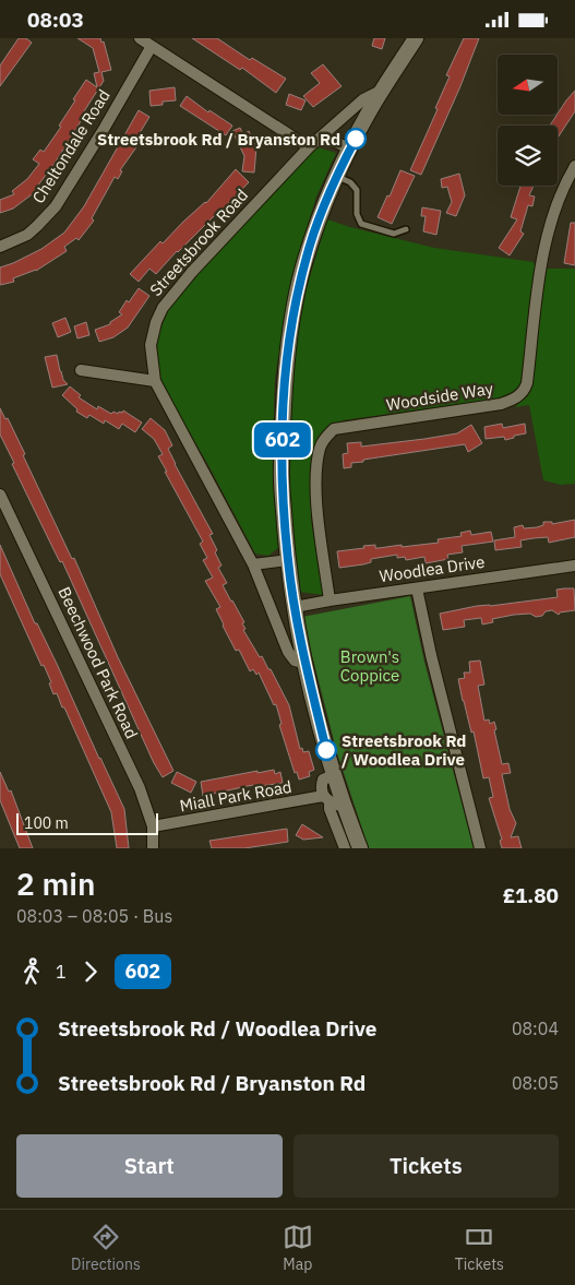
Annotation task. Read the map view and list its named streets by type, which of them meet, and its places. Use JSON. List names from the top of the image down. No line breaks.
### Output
{"streets":{"main road":["Streetsbrook Road"],"street":["Cheltondale Road","Woodside Way","Woodlea Drive","Beechwood Park Road","Miall Park Road"]},"crossings":[["Streetsbrook Road","Woodlea Drive"],["Streetsbrook Road","Miall Park Road"],["Woodside Way","Woodlea Drive"],["Beechwood Park Road","Miall Park Road"]],"parks":["Brown's Coppice"],"places":["Streetsbrook Rd / Bryanston Rd","Streetsbrook Rd / Woodlea Drive"],"lines":["bus line 602"],"scale_bar":"100 m","north":"left","page":{"status":"08:03","on_map":"602","scale":"100 m","heading":["2 min","08:03 – 08:05 · Bus","£1.80"],"legs":["1","602"],"list":[{"name":"Streetsbrook Rd / Woodlea Drive","value":"08:04"},{"name":"Streetsbrook Rd / Bryanston Rd","value":"08:05"}],"buttons":["Start","Tickets"],"tabs":["Directions","Map","Tickets"]}}
